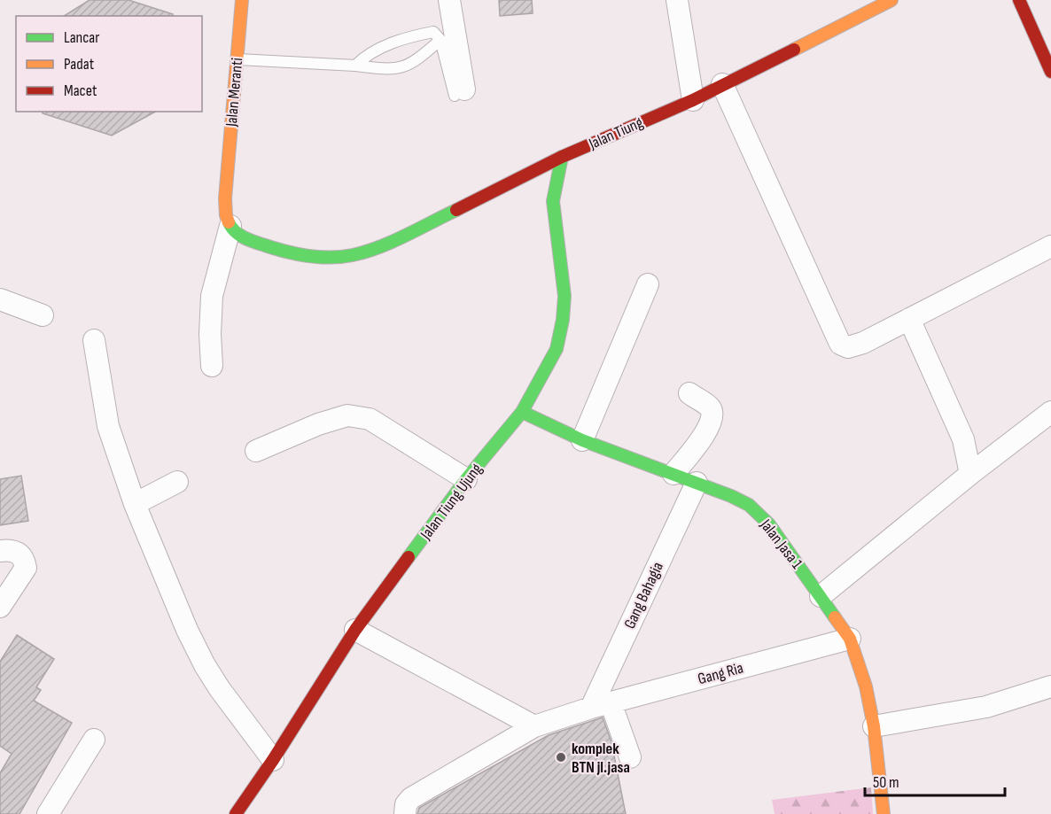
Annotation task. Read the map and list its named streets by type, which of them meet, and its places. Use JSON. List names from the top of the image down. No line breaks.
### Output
{"streets":{"street":["Jalan Meranti","Jalan Tiung","Jalan Tiung Ujung","Jalan Jasa 1","Gang Bahagia","Gang Ria"]},"crossings":[["Jalan Meranti","Jalan Tiung"],["Jalan Tiung","Jalan Tiung Ujung"],["Jalan Tiung Ujung","Jalan Jasa 1"],["Jalan Jasa 1","Gang Bahagia"],["Jalan Jasa 1","Gang Ria"],["Gang Bahagia","Gang Ria"]],"places":["komplek BTN jl.jasa"],"legend":["Lancar","Padat","Macet"],"scale_bar":"50 m"}
